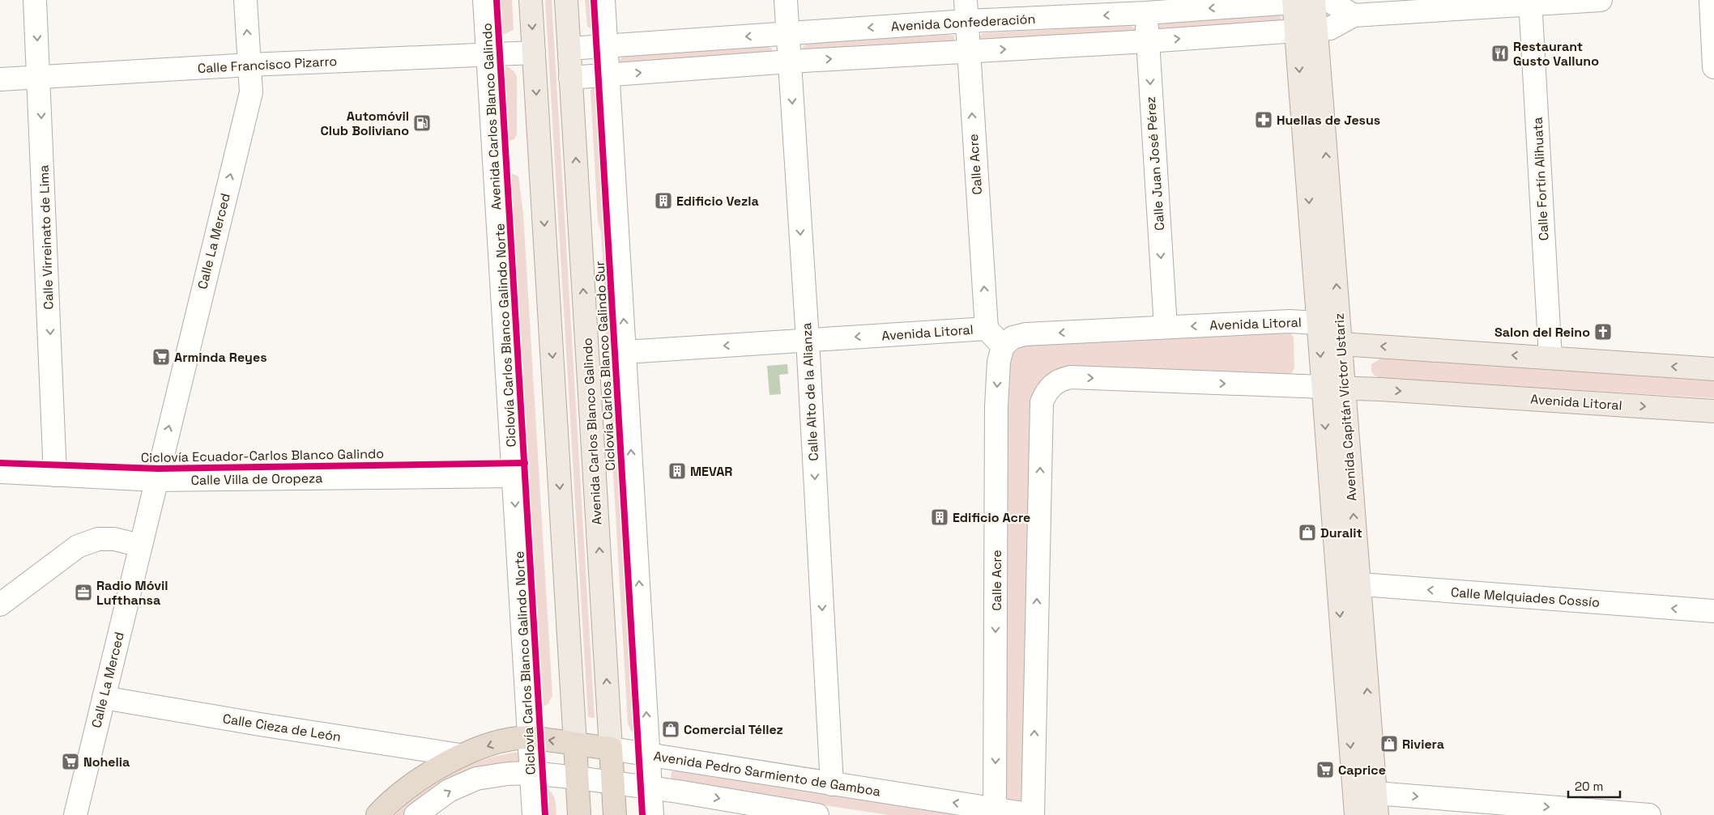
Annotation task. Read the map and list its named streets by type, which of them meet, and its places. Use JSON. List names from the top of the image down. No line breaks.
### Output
{"streets":{"highway":["Avenida Carlos Blanco Galindo","Avenida Pedro Sarmiento de Gamboa"],"main road":["Avenida Litoral","Avenida Capitán Víctor Ustariz"],"street":["Avenida Confederación","Calle Francisco Pizarro","Calle Juan José Pérez","Calle Acre","Calle Fortín Alihuata","Calle Virreinato de Lima","Calle La Merced","Calle Alto de la Alianza","Calle Villa de Oropeza","Calle Melquiades Cossío","Calle Cieza de León"],"cycle path":["Ciclovía Carlos Blanco Galindo Norte","Ciclovía Carlos Blanco Galindo Sur","Ciclovía Ecuador-Carlos Blanco Galindo"]},"crossings":[["Avenida Confederación","Avenida Carlos Blanco Galindo"],["Avenida Confederación","Calle Juan José Pérez"],["Avenida Confederación","Calle Acre"],["Avenida Confederación","Calle Alto de la Alianza"],["Avenida Confederación","Avenida Capitán Víctor Ustariz"],["Calle Francisco Pizarro","Avenida Carlos Blanco Galindo"],["Calle Francisco Pizarro","Calle Virreinato de Lima"],["Calle Francisco Pizarro","Calle La Merced"],["Avenida Carlos Blanco Galindo","Calle Villa de Oropeza"],["Avenida Carlos Blanco Galindo","Avenida Pedro Sarmiento de Gamboa"],["Calle Juan José Pérez","Avenida Litoral"],["Calle Acre","Avenida Litoral"],["Calle Acre","Avenida Pedro Sarmiento de Gamboa"],["Calle Fortín Alihuata","Avenida Litoral"],["Calle Virreinato de Lima","Calle Villa de Oropeza"],["Calle La Merced","Calle Villa de Oropeza"],["Calle La Merced","Calle Cieza de León"],["Avenida Litoral","Calle Alto de la Alianza"],["Avenida Litoral","Avenida Capitán Víctor Ustariz"],["Avenida Litoral","Avenida Pedro Sarmiento de Gamboa"],["Calle Alto de la Alianza","Avenida Pedro Sarmiento de Gamboa"],["Avenida Capitán Víctor Ustariz","Calle Melquiades Cossío"],["Calle Cieza de León","Avenida Pedro Sarmiento de Gamboa"]],"one_way":["Calle Juan José Pérez","Calle Virreinato de Lima","Calle La Merced","Calle Melquiades Cossío","Avenida Pedro Sarmiento de Gamboa"],"places":{"restaurant":["Restaurant Gusto Valluno"],"pharmacy":["Huellas de Jesus"],"fuel station":["Automóvil Club Boliviano"],"building":["Edificio Vezla","MEVAR","Edificio Acre"],"church":["Salon del Reino"],"supermarket":["Arminda Reyes","Nohelia","Caprice"],"shop":["Duralit","Comercial Téllez","Riviera"],"office":["Radio Móvil Lufthansa"]},"scale_bar":"20 m"}
